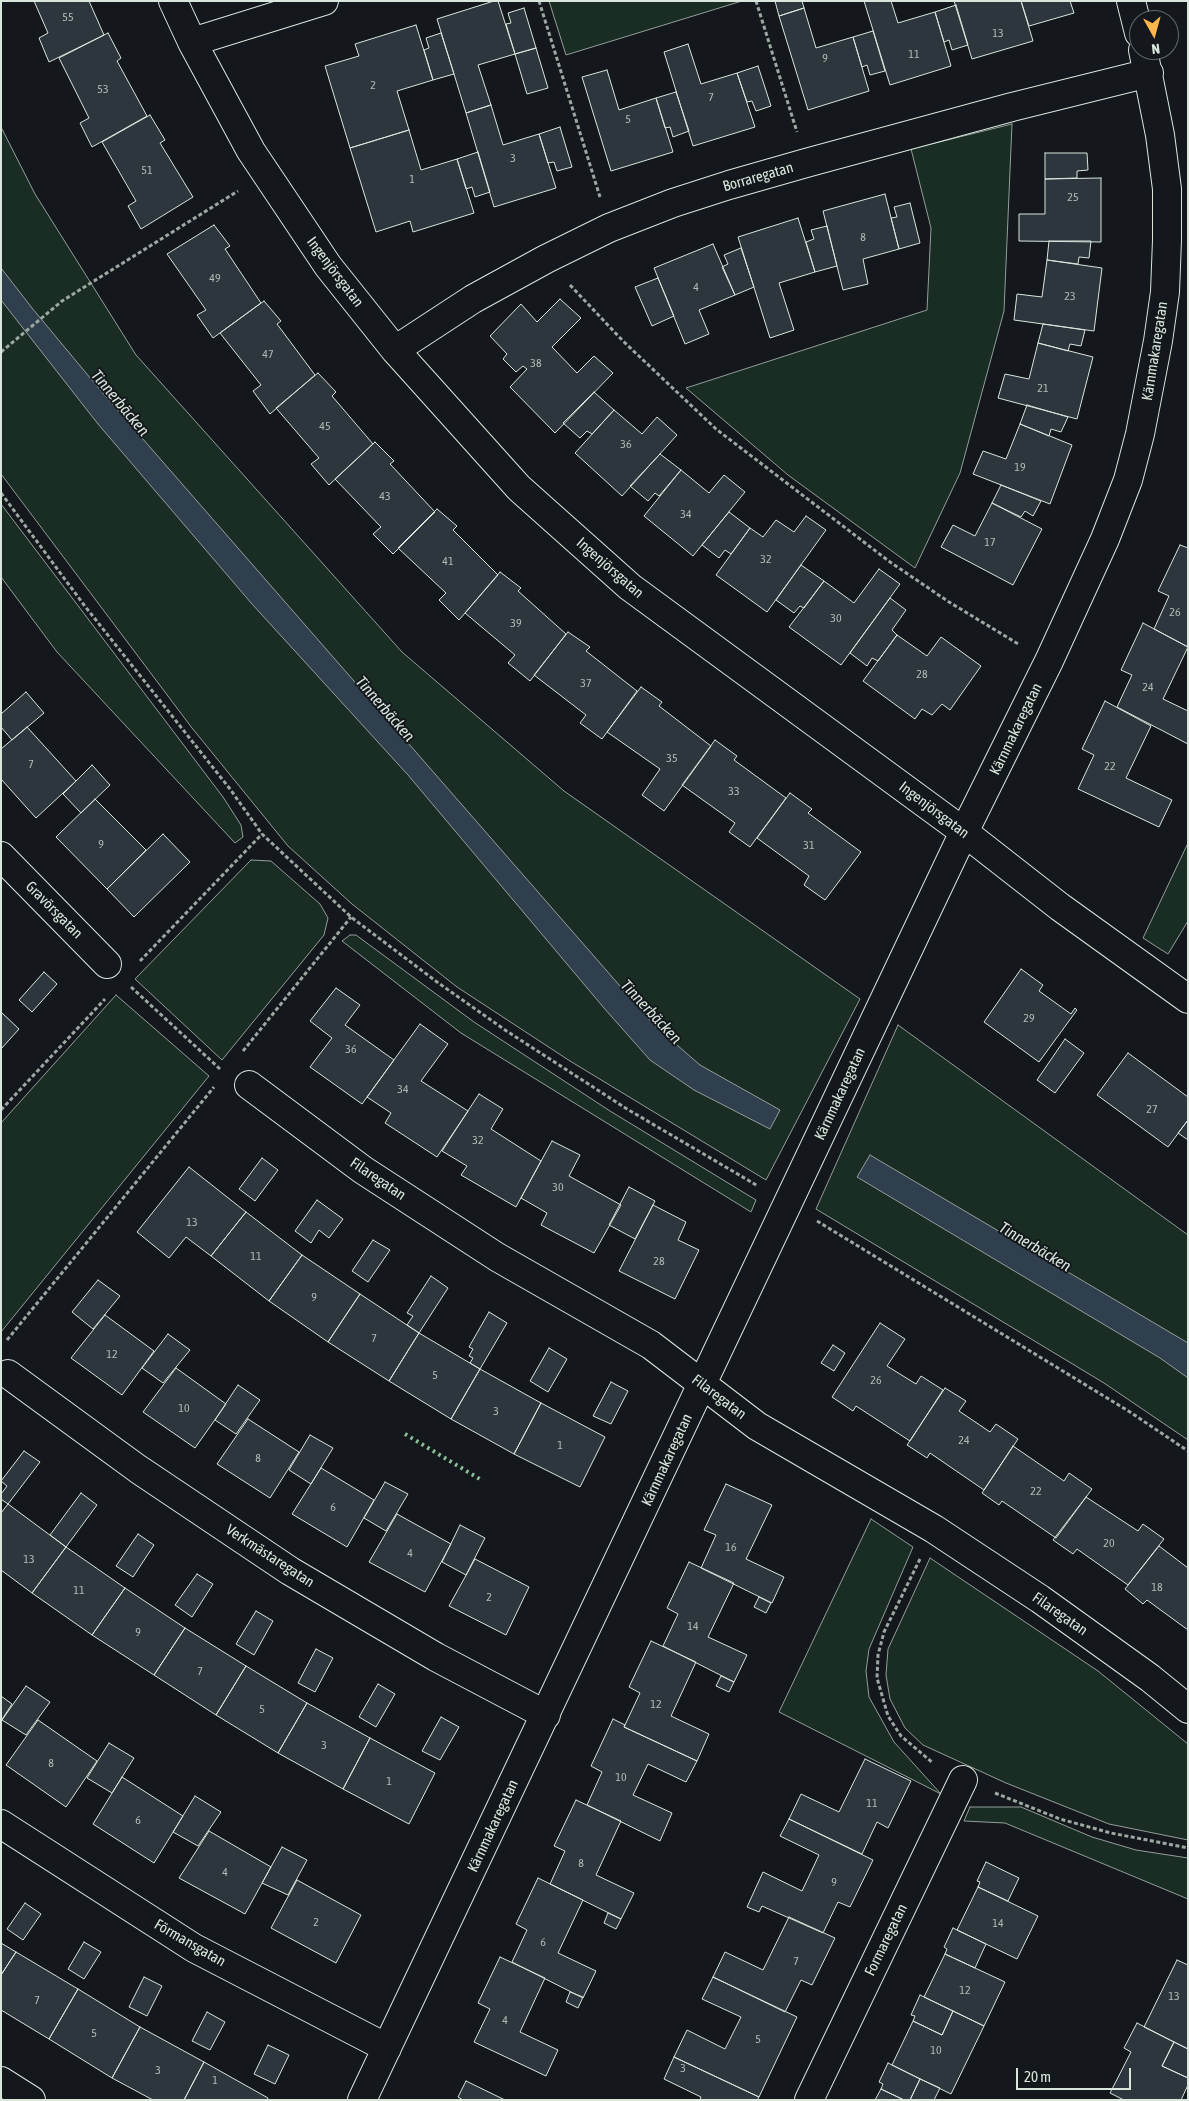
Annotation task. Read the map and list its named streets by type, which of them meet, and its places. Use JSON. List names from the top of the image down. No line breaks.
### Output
{"streets":{"street":["Borraregatan","Ingenjörsgatan","Kärnmakaregatan","Gravörsgatan","Filaregatan","Verkmästaregatan","Formaregatan","Förmansgatan"]},"crossings":[["Borraregatan","Ingenjörsgatan"],["Borraregatan","Kärnmakaregatan"],["Ingenjörsgatan","Kärnmakaregatan"],["Kärnmakaregatan","Filaregatan"],["Kärnmakaregatan","Verkmästaregatan"],["Kärnmakaregatan","Förmansgatan"]],"water":["Tinnerbäcken"],"house_numbers":["55","13","11","9","2","53","7","5","3","51","1","25","8","49","4","23","47","38","21","45","36","19","43","34","17","32","41","26","30","39","28","37","24","35","7","22","33","9","31","29","36","34","27","32","30","13","11","28","9","7","12","5","26","10","3","24","1","8","22","6","20","16","4","13","18","11","2","14","9","7","12","5","3","8","10","1","11","6","8","4","9","2","14","6","7","12","13","7","4","5","5","10","3","3","1"],"scale_bar":"20 m","north":"bottom"}
